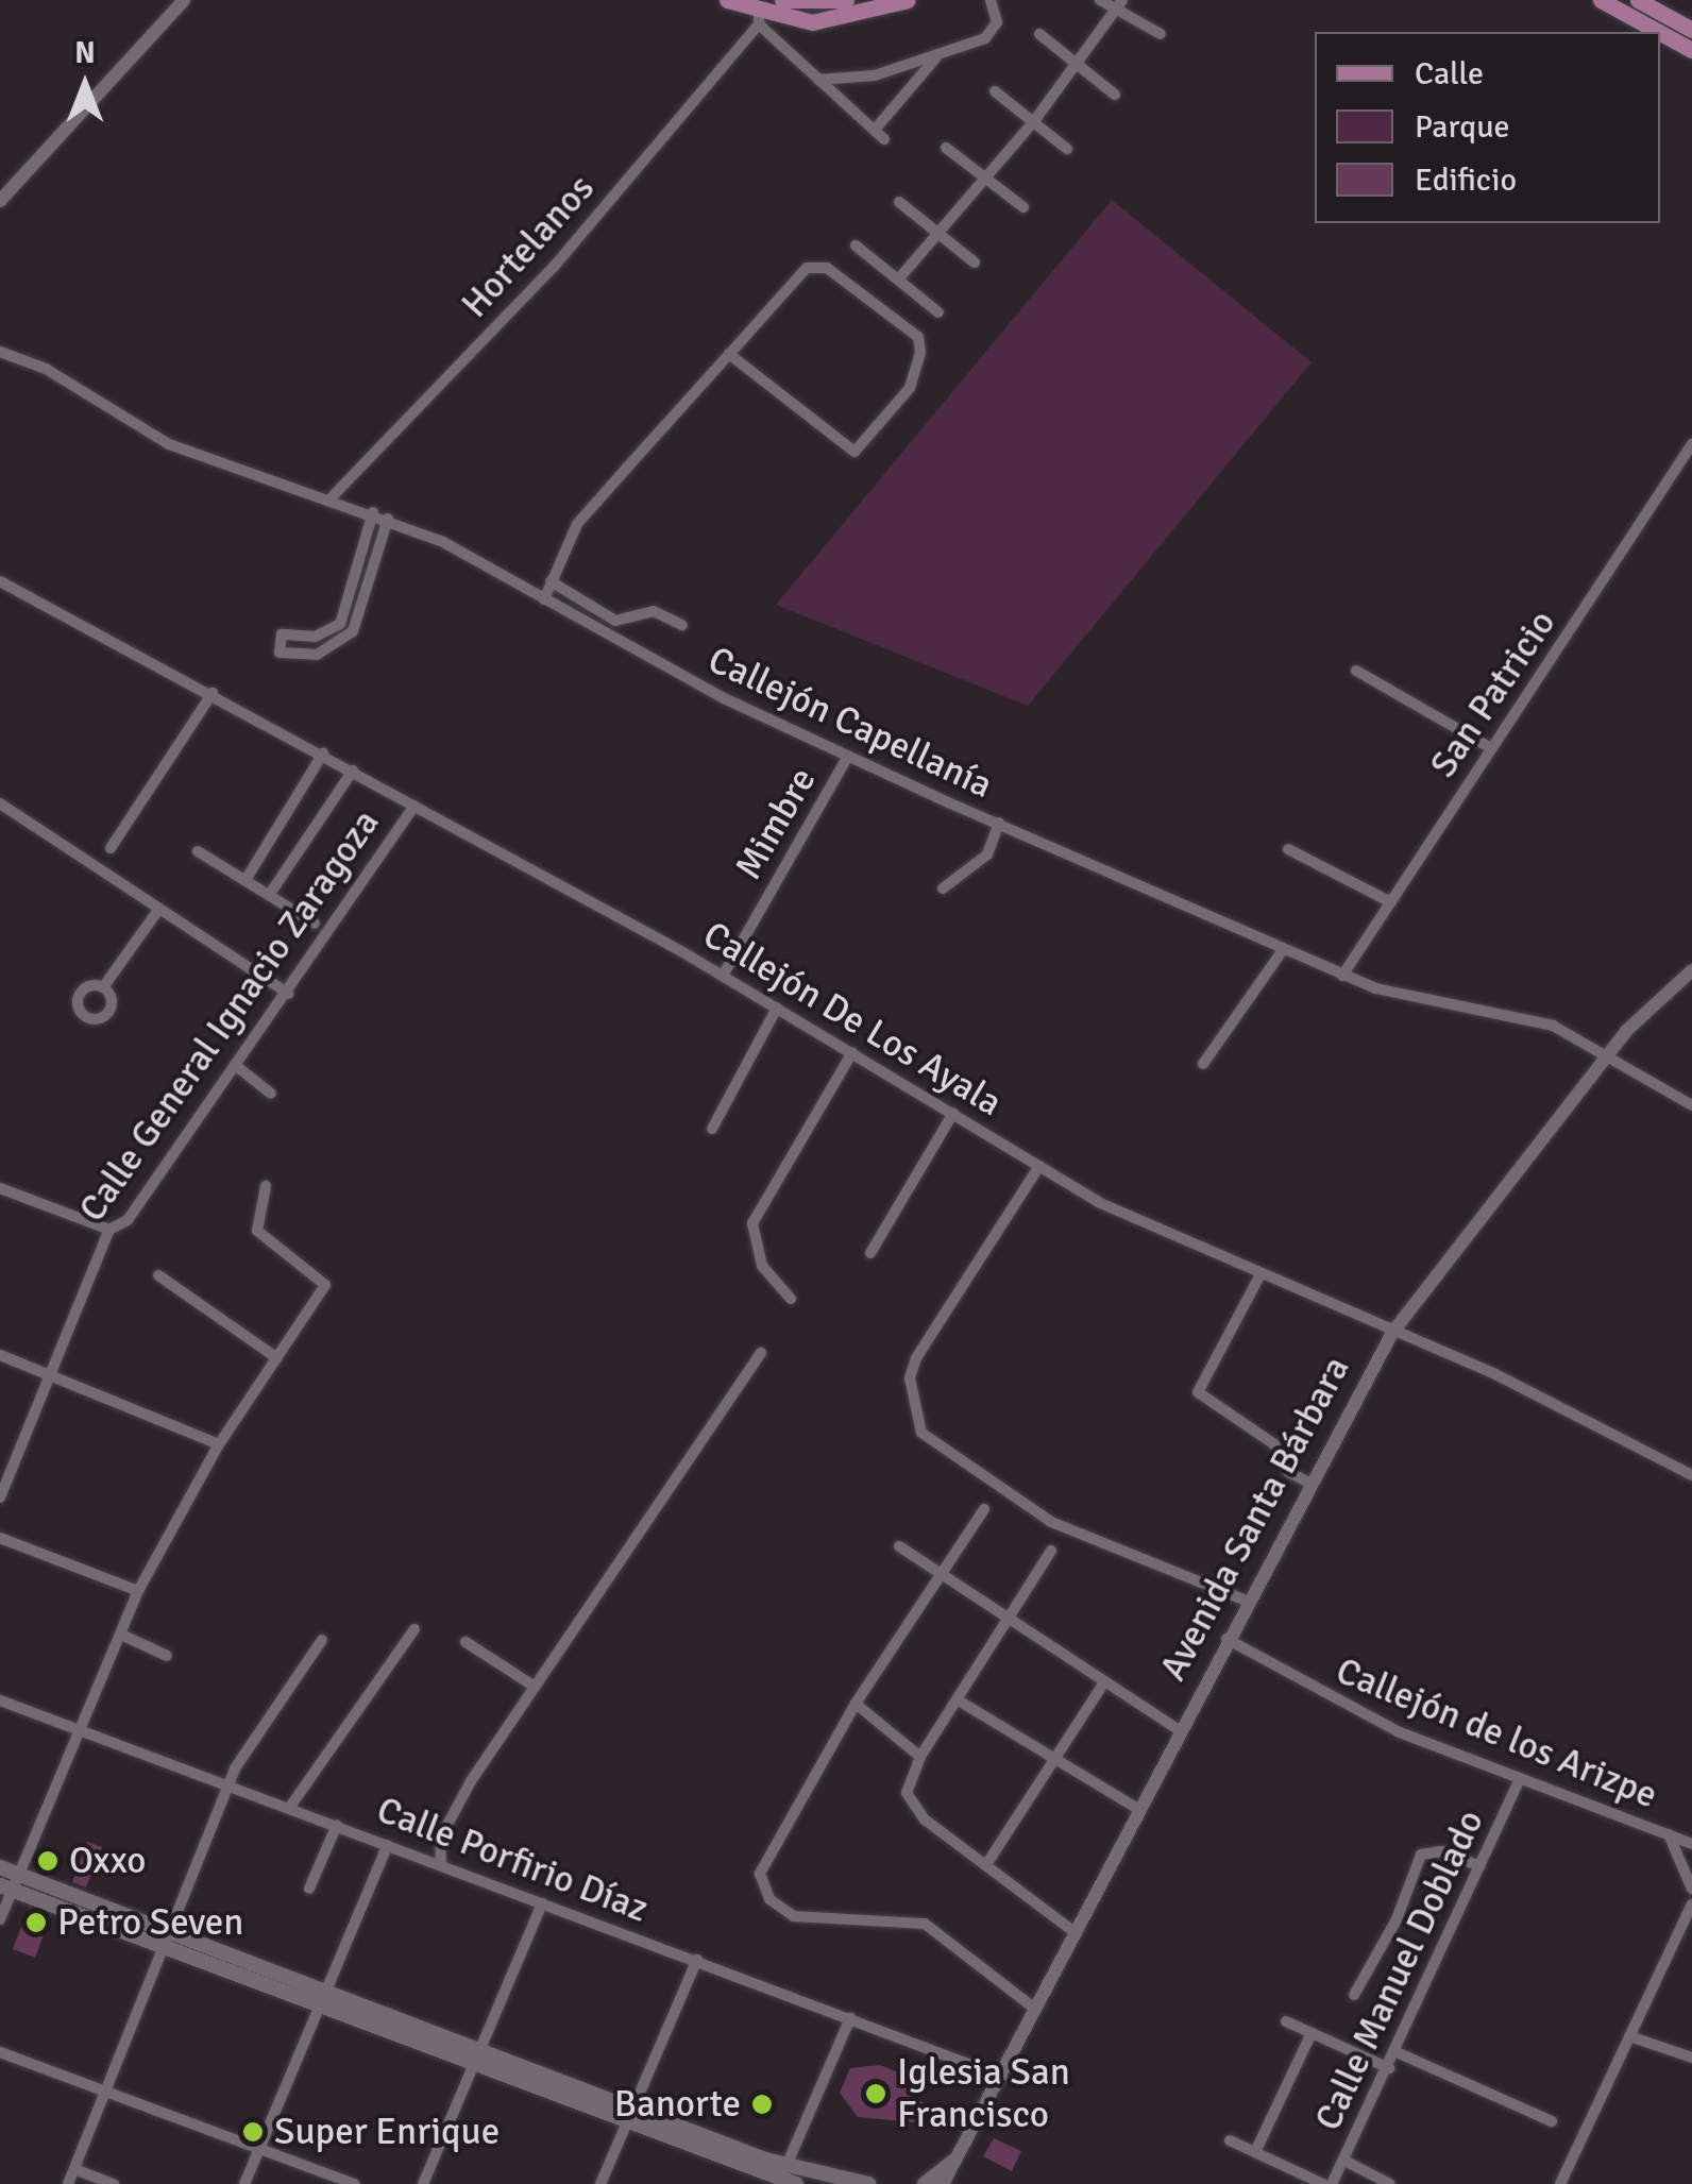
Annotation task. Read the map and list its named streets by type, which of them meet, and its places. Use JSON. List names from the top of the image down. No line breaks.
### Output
{"streets":{"street":["Hortelanos","San Patricio","Callejón Capellanía","Mimbre","Calle General Ignacio Zaragoza","Callejón De Los Ayala","Avenida Santa Bárbara","Callejón de los Arizpe","Calle Porfirio Díaz","Calle Manuel Doblado"]},"crossings":[["Hortelanos","Callejón Capellanía"],["San Patricio","Callejón Capellanía"],["Callejón Capellanía","Mimbre"],["Callejón Capellanía","Avenida Santa Bárbara"],["Mimbre","Callejón De Los Ayala"],["Calle General Ignacio Zaragoza","Callejón De Los Ayala"],["Callejón De Los Ayala","Avenida Santa Bárbara"],["Avenida Santa Bárbara","Callejón de los Arizpe"],["Avenida Santa Bárbara","Calle Porfirio Díaz"],["Callejón de los Arizpe","Calle Manuel Doblado"]],"places":["Oxxo","Petro Seven","Iglesia San Francisco","Banorte","Super Enrique"],"legend":["Calle","Parque","Edificio"],"north":"top"}
